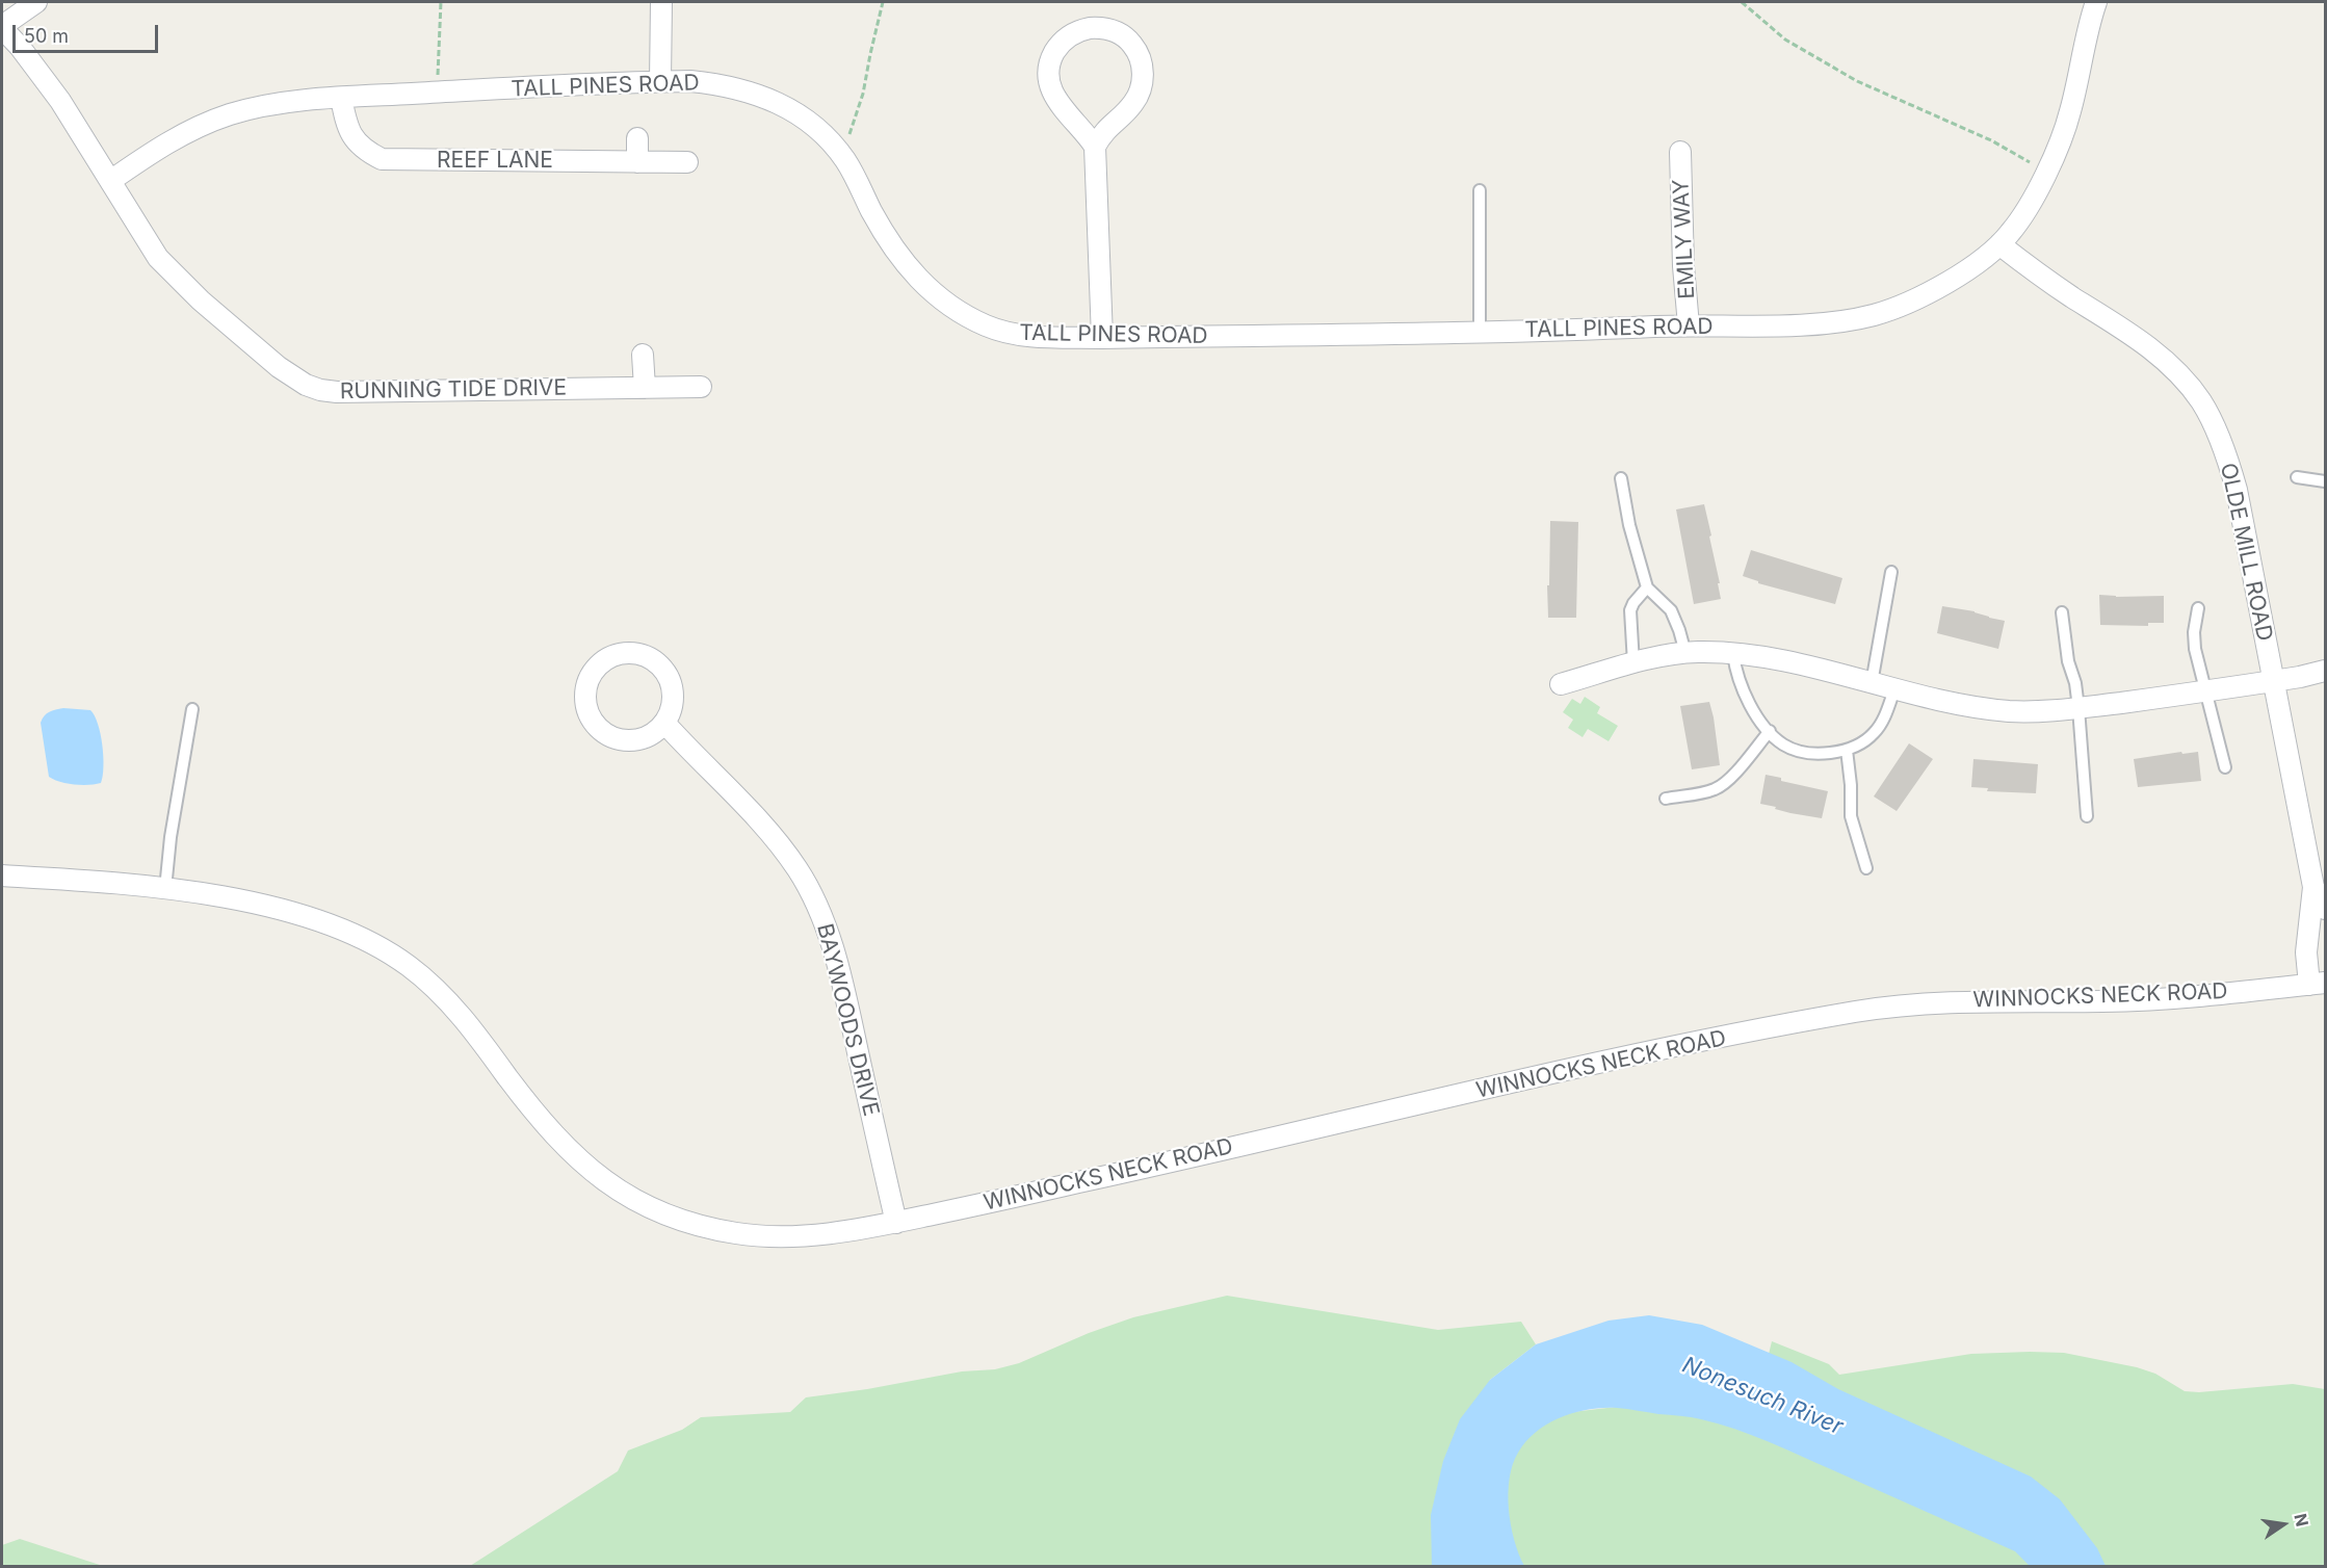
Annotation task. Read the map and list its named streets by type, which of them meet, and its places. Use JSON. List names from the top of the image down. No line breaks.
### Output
{"streets":{"street":["TALL PINES ROAD","REEF LANE","EMILY WAY","RUNNING TIDE DRIVE","OLDE MILL ROAD","WINNOCKS NECK ROAD","BAYWOODS DRIVE"]},"crossings":[["TALL PINES ROAD","REEF LANE"],["TALL PINES ROAD","EMILY WAY"],["TALL PINES ROAD","RUNNING TIDE DRIVE"],["TALL PINES ROAD","OLDE MILL ROAD"],["OLDE MILL ROAD","WINNOCKS NECK ROAD"],["WINNOCKS NECK ROAD","BAYWOODS DRIVE"]],"water":["Nonesuch River"],"scale_bar":"50 m","north":"right"}
